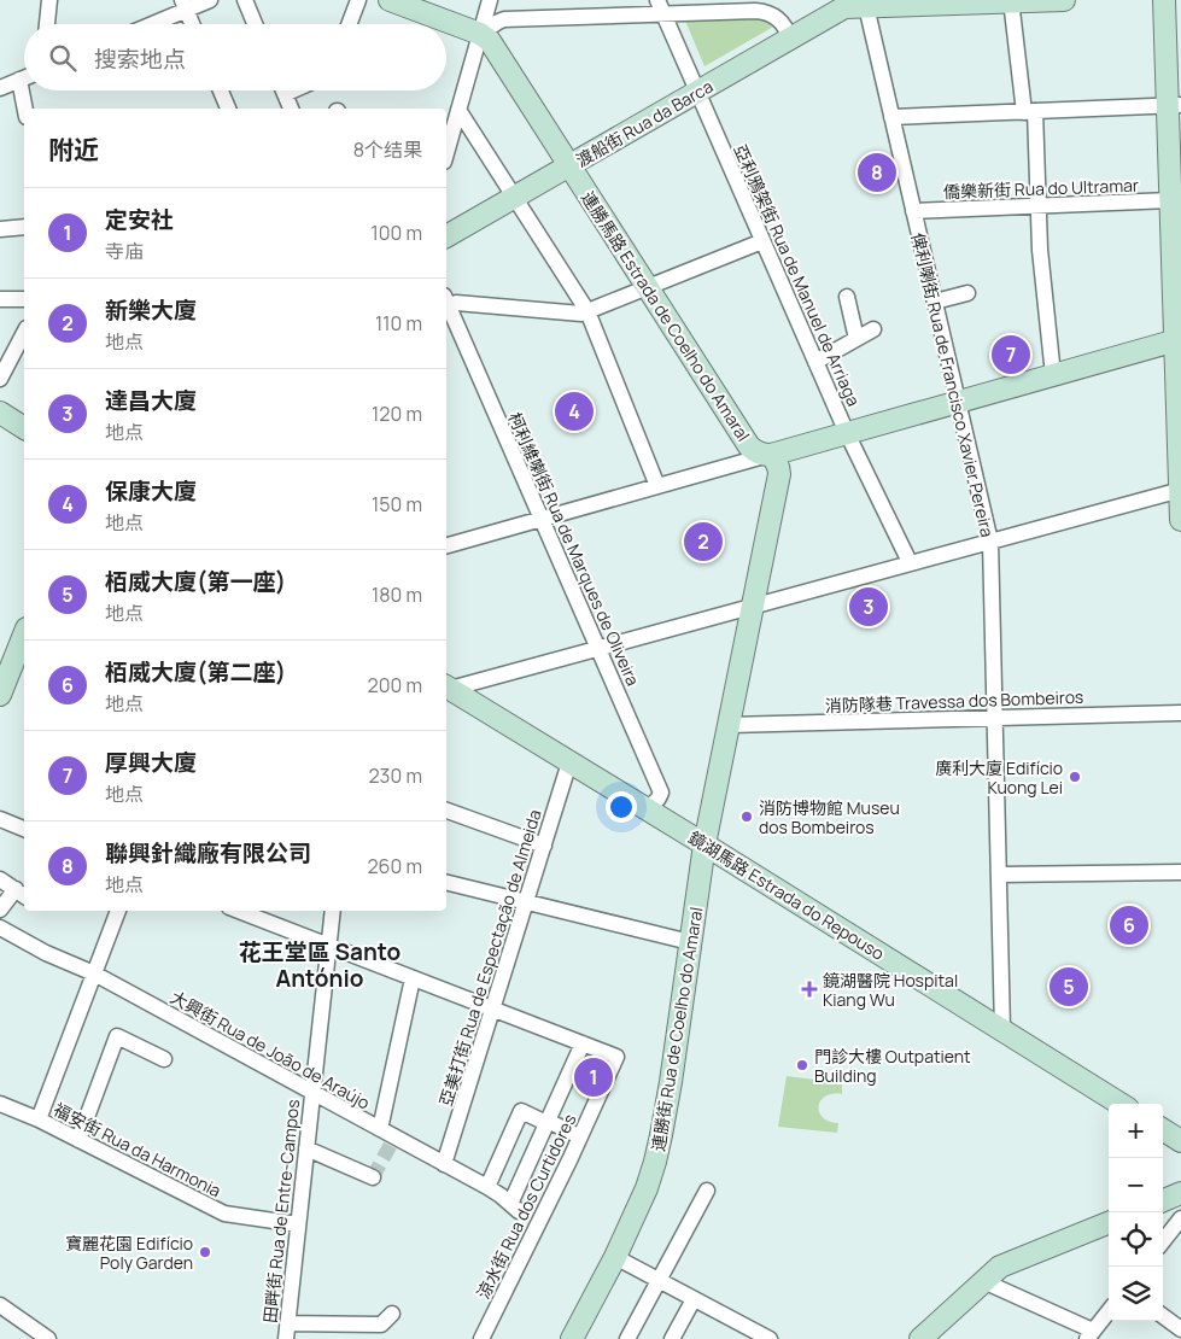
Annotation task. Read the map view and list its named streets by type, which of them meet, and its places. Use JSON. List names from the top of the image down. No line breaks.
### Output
{"streets":{"street":["渡船街 Rua da Barca","僑樂新街 Rua do Ultramar","亞利鴉架街 Rua de Manuel de Arriaga","連勝馬路 Estrada de Coelho do Amaral","俾利喇街 Rua de Francisco Xavier Pereira","柯利維喇街 Rua de Marques de Oliveira","消防隊巷 Travessa dos Bombeiros","鏡湖馬路 Estrada do Repouso","亞美打街 Rua de Espectação de Almeida","連勝街 Rua de Coelho do Amaral","大興街 Rua de João de Araújo","福安街 Rua da Harmonia","涼水街 Rua dos Curtidores","田畔街 Rua de Entre-Campos"]},"crossings":[["渡船街 Rua da Barca","亞利鴉架街 Rua de Manuel de Arriaga"],["渡船街 Rua da Barca","連勝馬路 Estrada de Coelho do Amaral"],["僑樂新街 Rua do Ultramar","俾利喇街 Rua de Francisco Xavier Pereira"],["俾利喇街 Rua de Francisco Xavier Pereira","消防隊巷 Travessa dos Bombeiros"],["俾利喇街 Rua de Francisco Xavier Pereira","鏡湖馬路 Estrada do Repouso"],["柯利維喇街 Rua de Marques de Oliveira","鏡湖馬路 Estrada do Repouso"],["鏡湖馬路 Estrada do Repouso","亞美打街 Rua de Espectação de Almeida"],["鏡湖馬路 Estrada do Repouso","連勝街 Rua de Coelho do Amaral"],["亞美打街 Rua de Espectação de Almeida","大興街 Rua de João de Araújo"],["大興街 Rua de João de Araújo","田畔街 Rua de Entre-Campos"],["福安街 Rua da Harmonia","田畔街 Rua de Entre-Campos"]],"districts":["花王堂區 Santo António"],"places":{"other":["廣利大廈 Edifício Kuong Lei","消防博物館 Museu dos Bombeiros","門診大樓 Outpatient Building","寶麗花園 Edifício Poly Garden"],"health":["鏡湖醫院 Hospital Kiang Wu"]},"page":{"search":"搜索地点","heading":["附近","8个结果"],"pins":["8","7","4","2","3","6","5","1"],"list":[{"mark":"1","name":"定安社","note":"寺庙","value":"100 m"},{"mark":"2","name":"新樂大廈","note":"地点","value":"110 m"},{"mark":"3","name":"達昌大廈","note":"地点","value":"120 m"},{"mark":"4","name":"保康大廈","note":"地点","value":"150 m"},{"mark":"5","name":"栢威大廈(第一座)","note":"地点","value":"180 m"},{"mark":"6","name":"栢威大廈(第二座)","note":"地点","value":"200 m"},{"mark":"7","name":"厚興大廈","note":"地点","value":"230 m"},{"mark":"8","name":"聯興針織廠有限公司","note":"地点","value":"260 m"}],"map_buttons":["+","−"]}}
